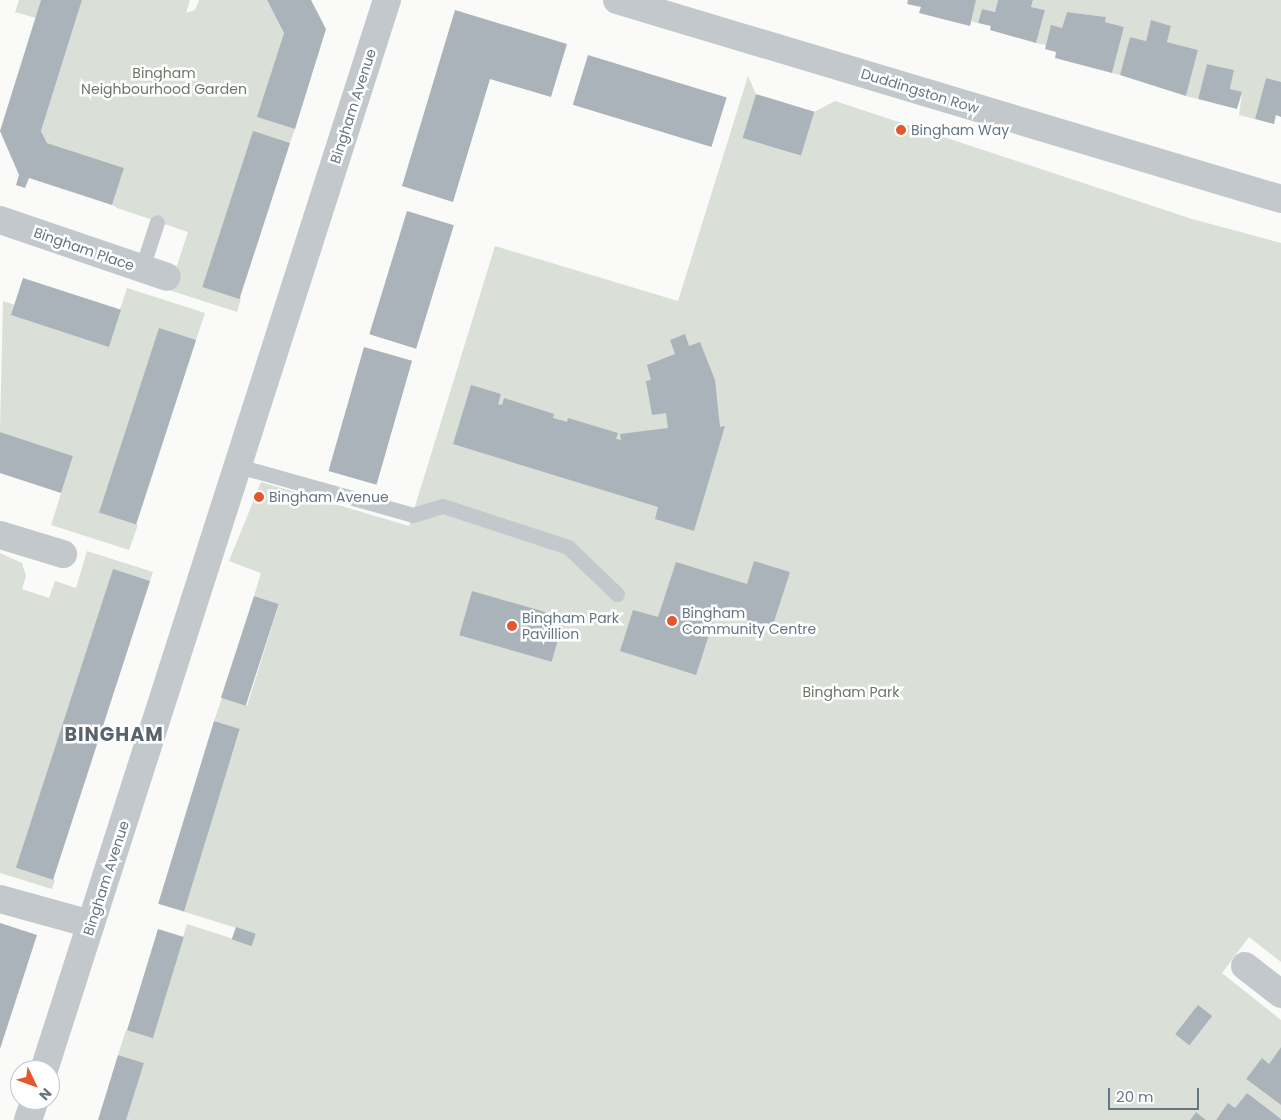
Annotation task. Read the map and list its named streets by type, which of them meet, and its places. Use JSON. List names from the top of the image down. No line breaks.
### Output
{"streets":{"street":["Duddingston Row","Bingham Avenue","Bingham Place"]},"districts":["BINGHAM"],"parks":["Bingham Neighbourhood Garden","Bingham Park"],"places":["Bingham Way","Bingham Avenue","Bingham Community Centre","Bingham Park Pavillion"],"scale_bar":"20 m","north":"bottom right"}
